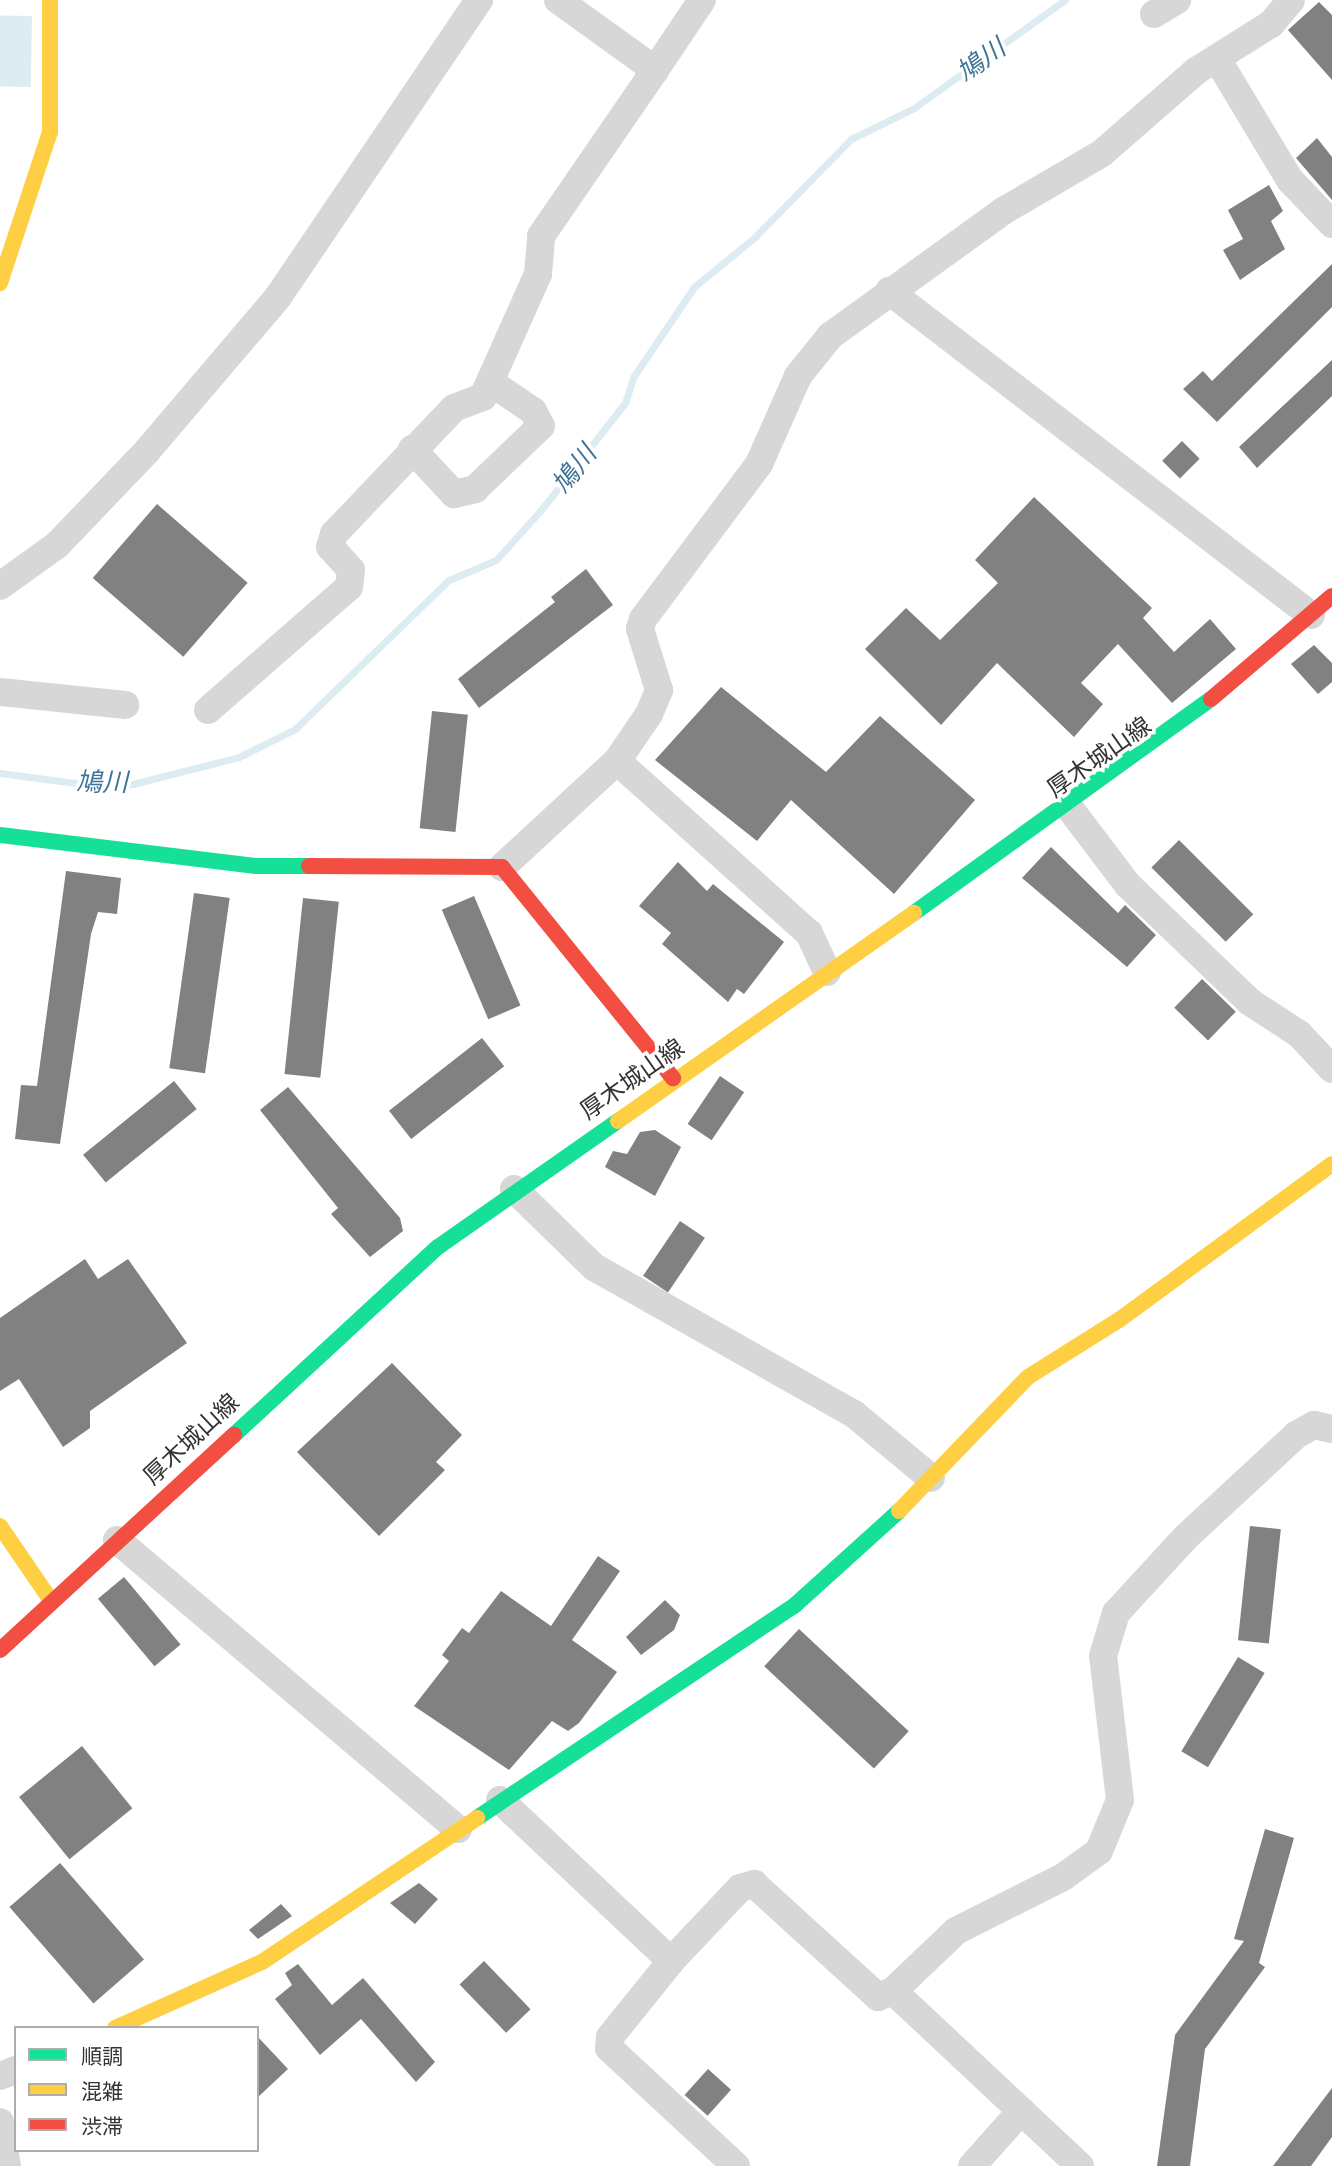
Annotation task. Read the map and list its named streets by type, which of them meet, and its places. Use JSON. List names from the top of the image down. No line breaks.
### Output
{"streets":{"street":["厚木城山線"]},"water":["鳩川"],"legend":["順調","混雑","渋滞"]}
